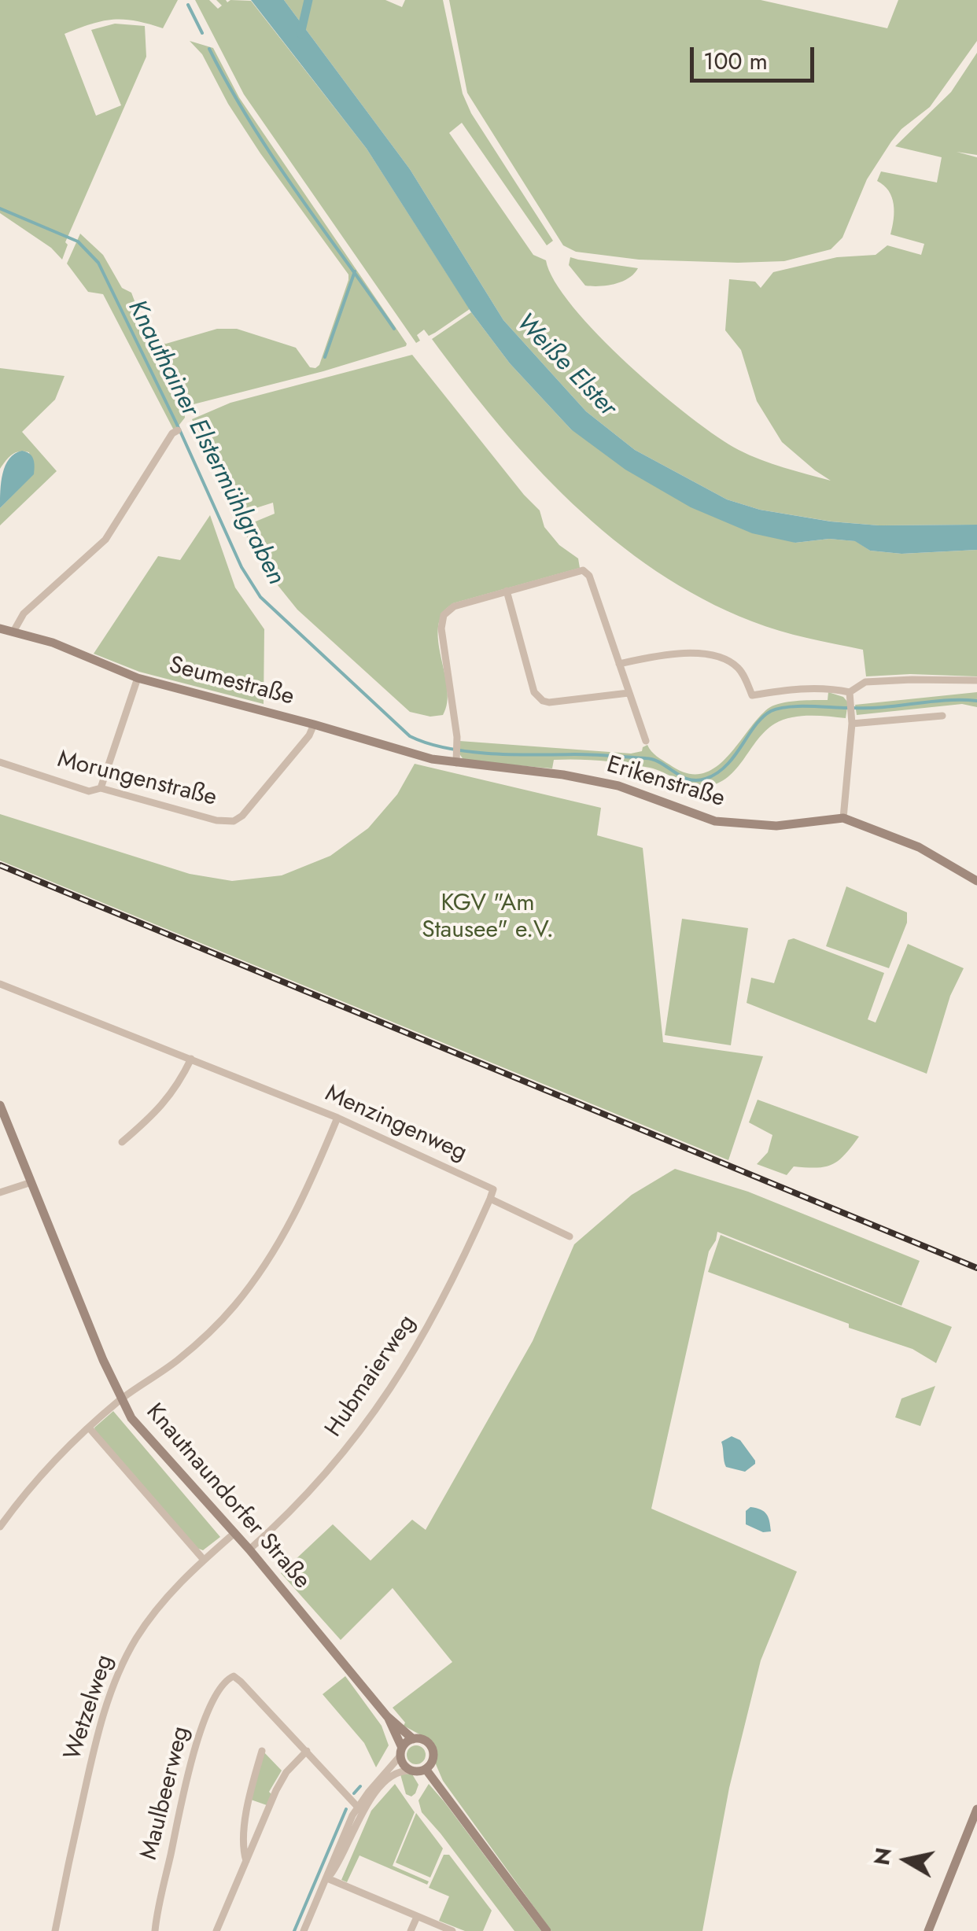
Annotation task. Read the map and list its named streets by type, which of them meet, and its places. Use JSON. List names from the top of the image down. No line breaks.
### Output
{"streets":{"street":["Seumestraße","Morungenstraße","Erikenstraße","Menzingenweg","Hubmaierweg","Knautnaundorfer Straße","Wetzelweg","Maulbeerweg"]},"crossings":[["Seumestraße","Morungenstraße"],["Seumestraße","Erikenstraße"],["Menzingenweg","Hubmaierweg"],["Hubmaierweg","Knautnaundorfer Straße"],["Knautnaundorfer Straße","Wetzelweg"]],"water":["Weiße Elster","Knauthainer Elstermühlgraben"],"parks":["KGV \"Am Stausee\" e.V."],"scale_bar":"100 m","north":"left"}
